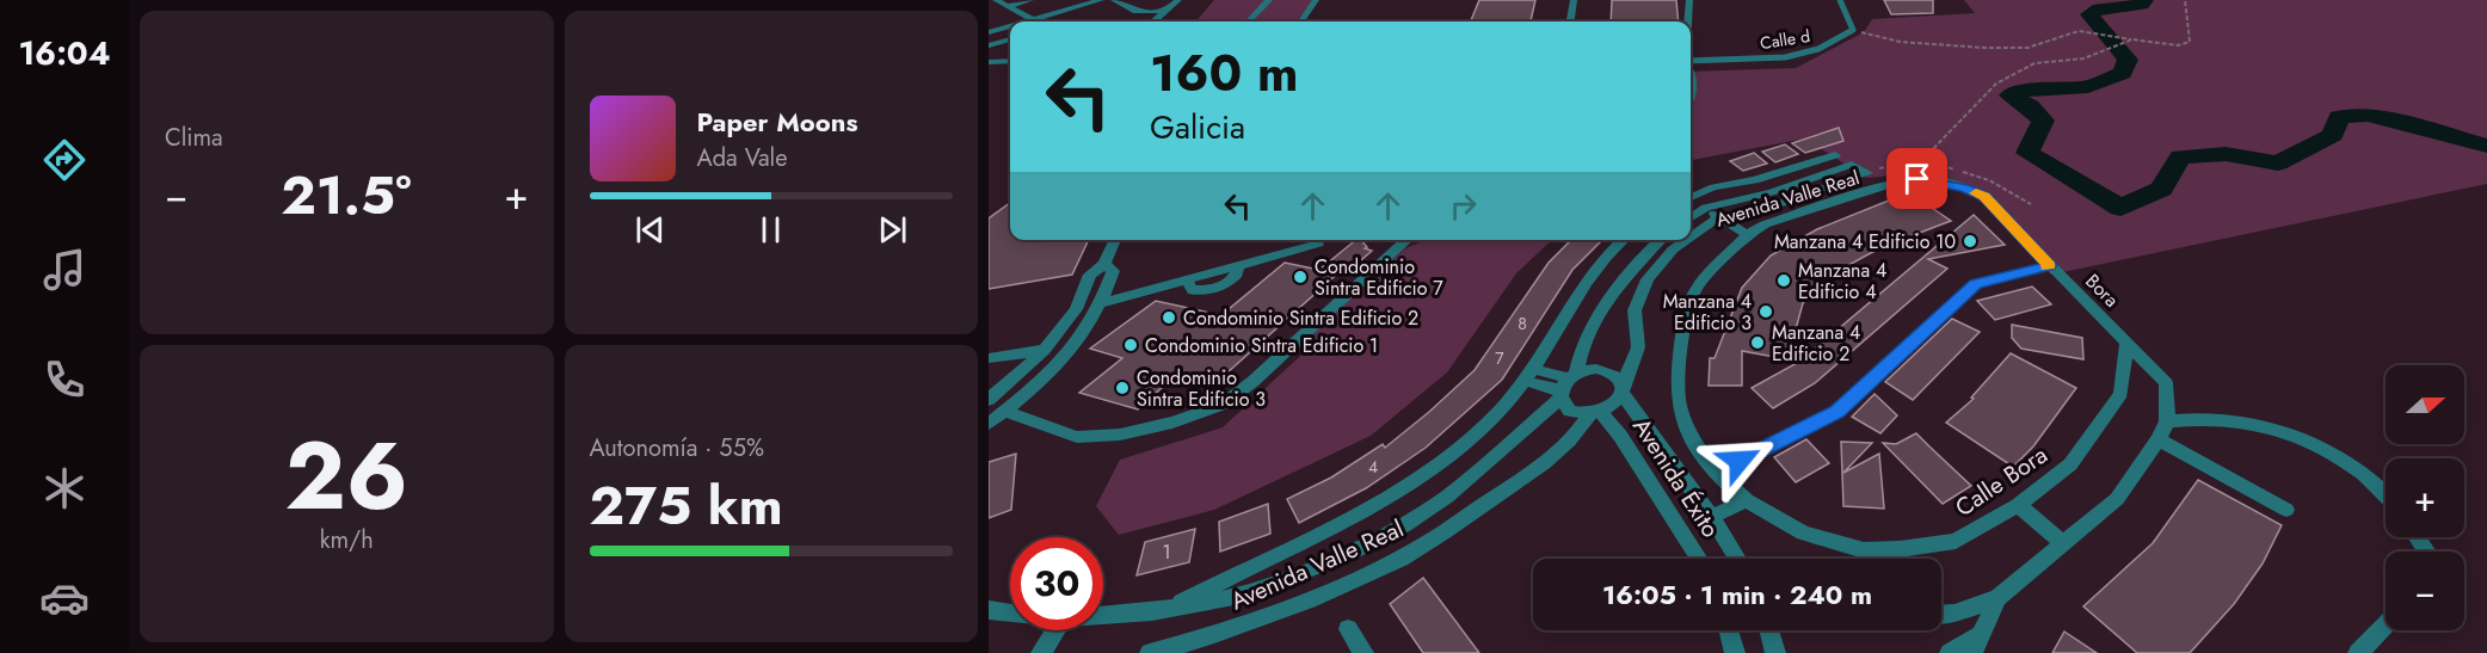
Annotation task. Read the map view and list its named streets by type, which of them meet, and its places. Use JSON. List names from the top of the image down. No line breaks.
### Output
{"streets":{"street":["Avenida Valle Real","Bora","Avenida Éxito","Calle Bora"],"lane":["Calle d"]},"crossings":[["Avenida Valle Real","Avenida Éxito"],["Bora","Calle Bora"]],"places":["Manzana 4 Edificio 10","Condominio Sintra Edificio 7","Manzana 4 Edificio 4","Manzana 4 Edificio 3","Condominio Sintra Edificio 2","Manzana 4 Edificio 2","Condominio Sintra Edificio 1","Condominio Sintra Edificio 3"],"house_numbers":["8","7","4","1"],"north":"right","page":{"tabs":"16:04","tile":["Clima",["26","km/h"],["Autonomía · 55%","275 km"]],"turn":["160 m","Galicia"],"song":["Paper Moons","Ada Vale"],"heat":["−","21.5°","+"],"map_buttons":["+","−"],"limit":"30","trip":"16:05 · 1 min · 240 m"}}
